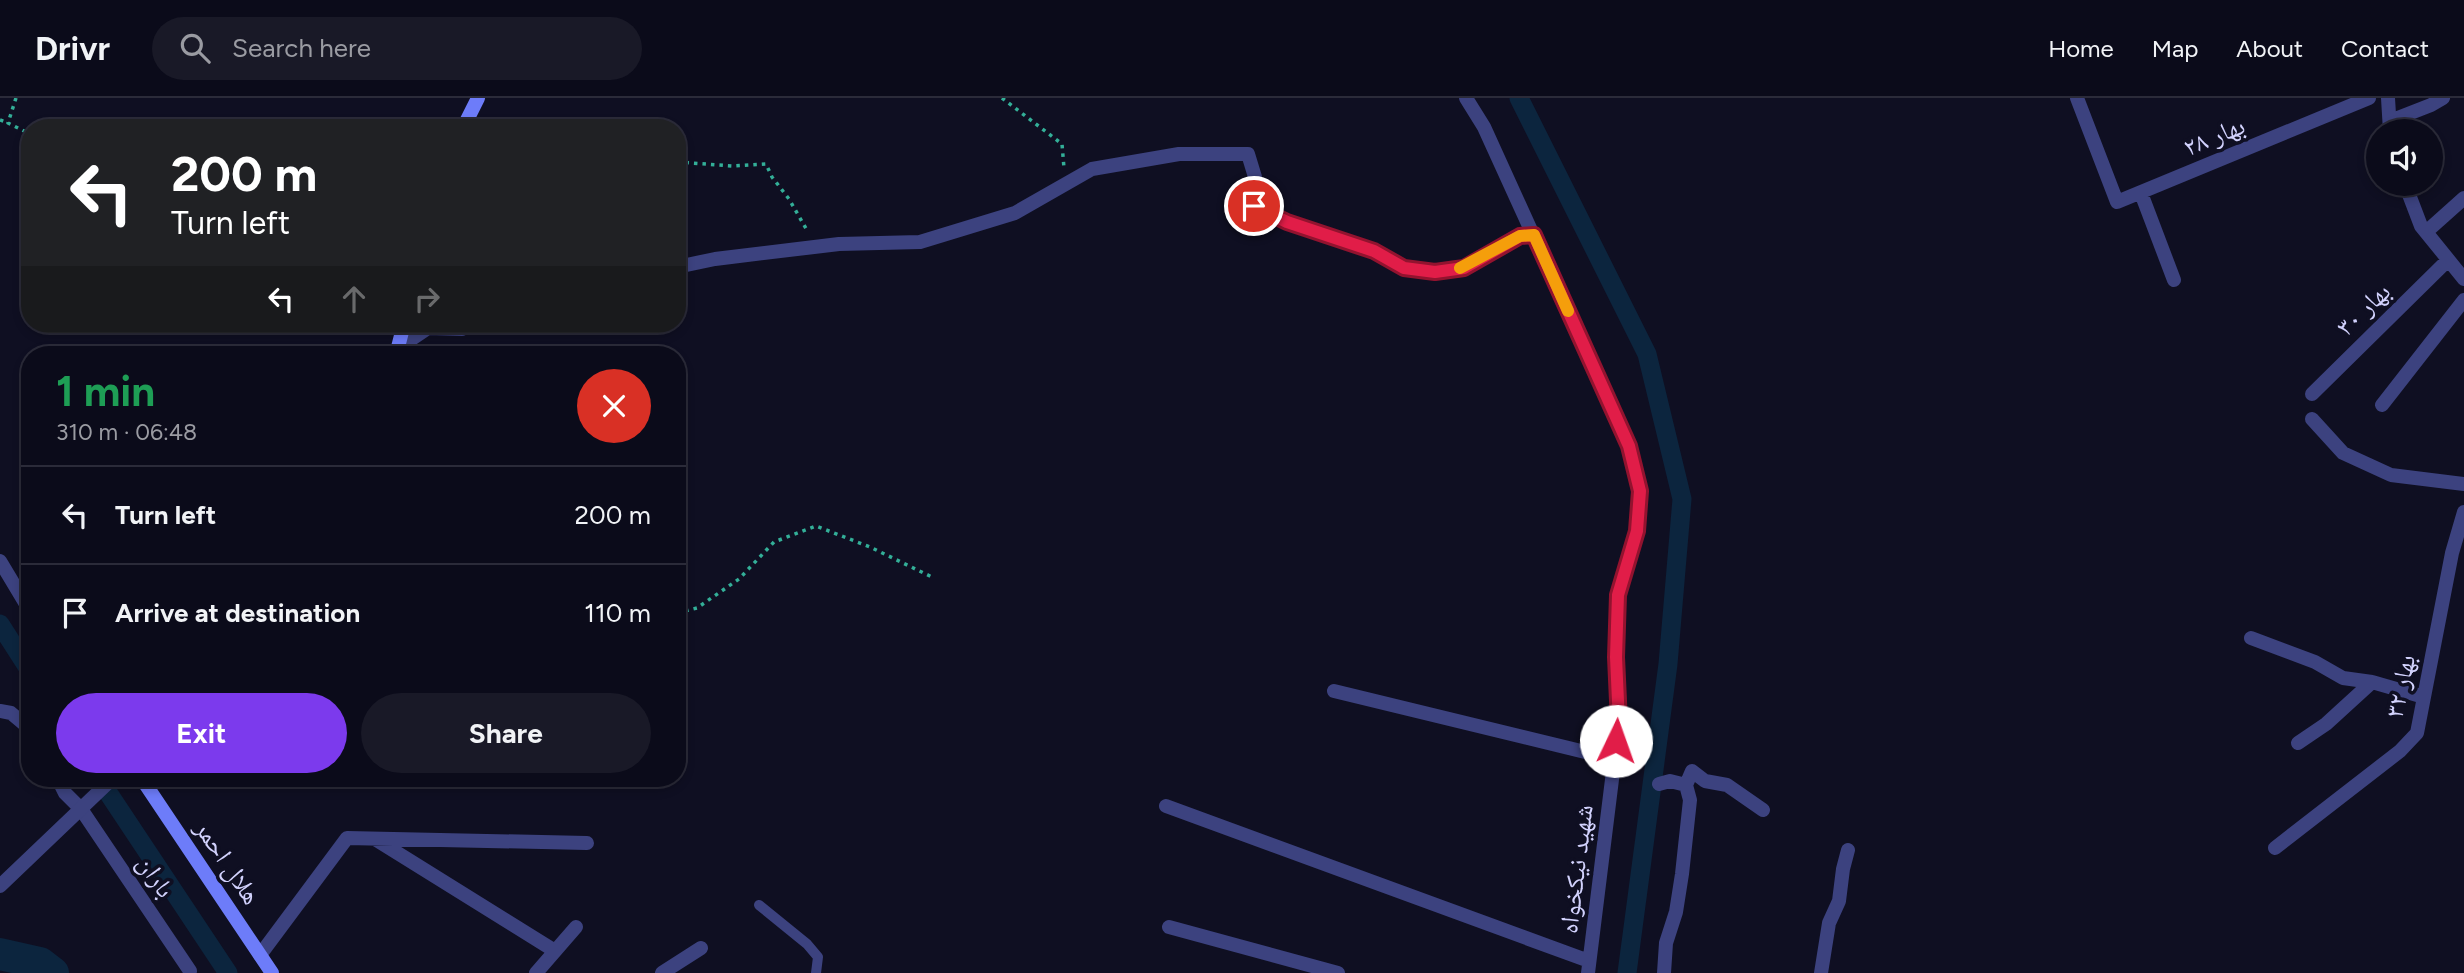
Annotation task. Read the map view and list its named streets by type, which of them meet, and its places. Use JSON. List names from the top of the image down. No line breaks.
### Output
{"streets":{"main road":["هلال احمر"],"street":["بهار ۲۸","بهار ۳۰","بهار ۳۲","شهید نیکخواه","باران"]},"page":{"header":"Drivr","search":"Search here","nav":["Home","Map","About","Contact"],"turn":["200 m","Turn left"],"heading":["1 min","310 m · 06:48"],"list":[{"name":"Turn left","value":"200 m"},{"name":"Arrive at destination","value":"110 m"}],"buttons":["Exit","Share"]}}
